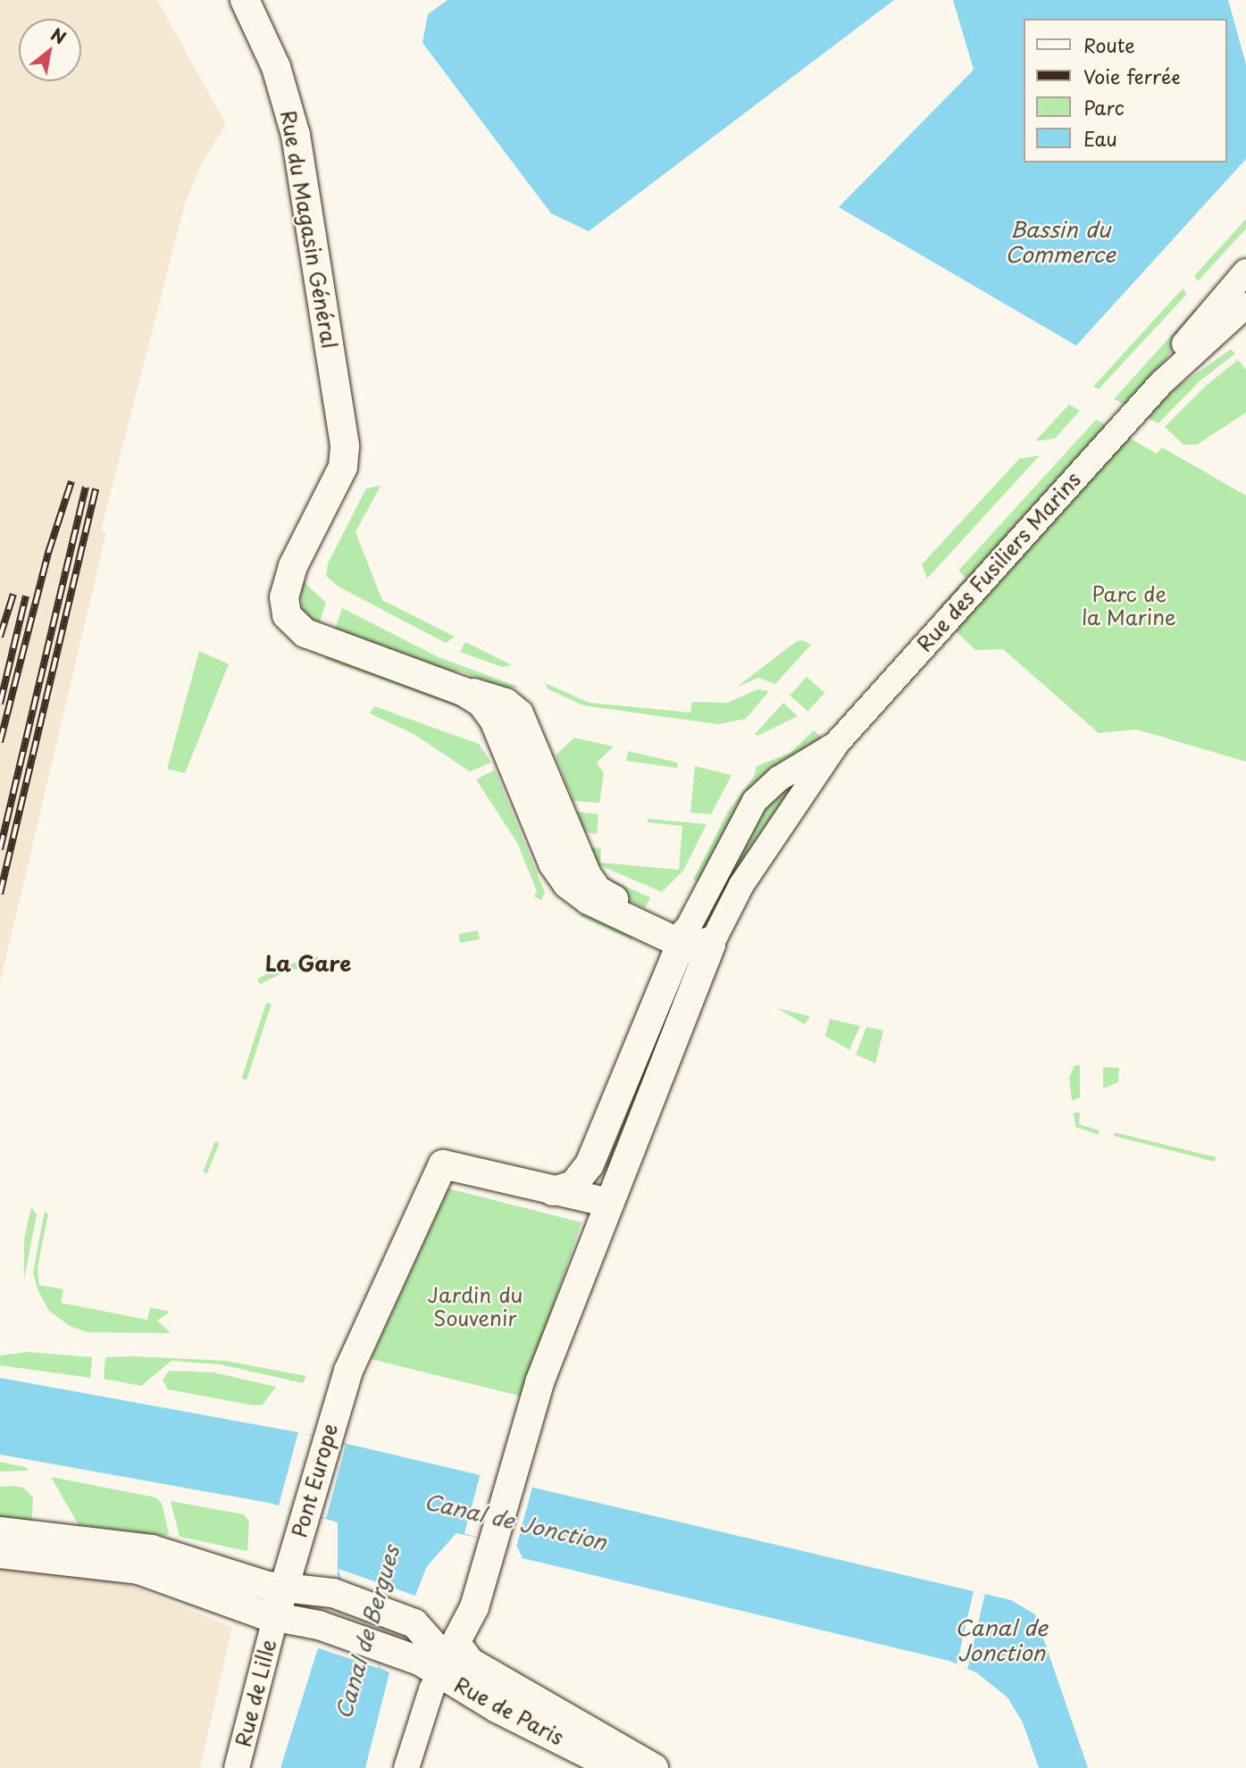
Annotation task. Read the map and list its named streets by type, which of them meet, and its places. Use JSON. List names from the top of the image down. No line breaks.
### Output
{"streets":{"main road":["Rue du Magasin Général","Pont Europe","Rue de Paris"],"street":["Rue des Fusiliers Marins","Rue de Lille"]},"crossings":[["Pont Europe","Rue de Lille"],["Pont Europe","Rue de Paris"],["Rue de Lille","Rue de Paris"]],"districts":["La Gare"],"water":["Bassin du Commerce","Canal de Jonction","Canal de Bergues"],"parks":["Parc de la Marine","Jardin du Souvenir"],"legend":["Route","Voie ferrée","Parc","Eau"],"north":"top right"}
